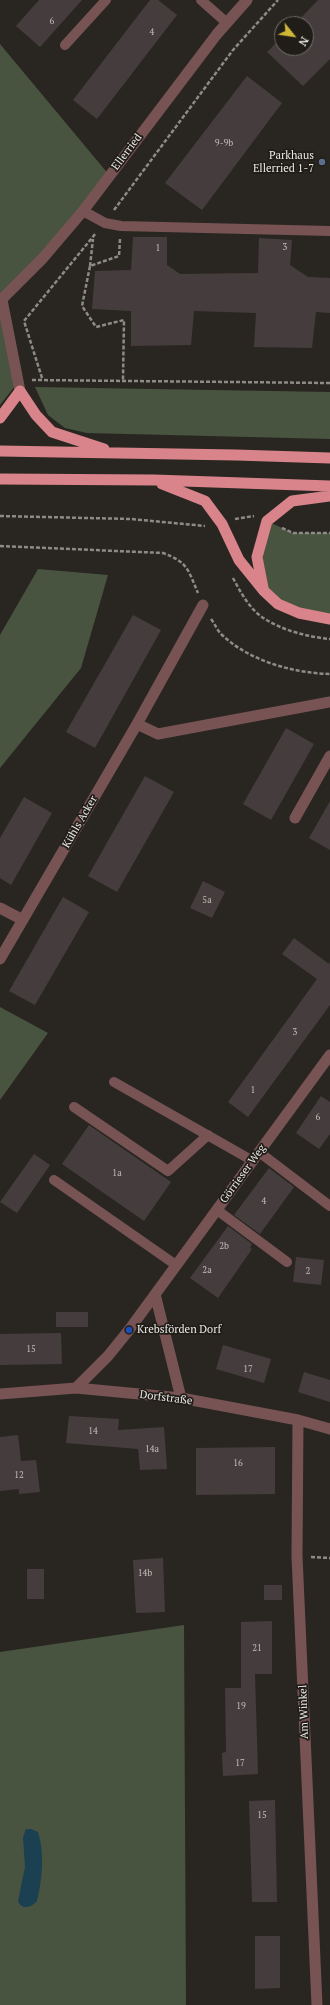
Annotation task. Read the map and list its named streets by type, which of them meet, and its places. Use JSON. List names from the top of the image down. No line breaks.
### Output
{"streets":{"street":["Ellerried","Kühls Acker","Görrieser Weg","Dorfstraße","Am Winkel"]},"crossings":[["Görrieser Weg","Dorfstraße"],["Dorfstraße","Am Winkel"]],"places":["Parkhaus Ellerried 1-7","Krebsförden Dorf"],"house_numbers":["6","4","9-9b","3","1","5a","3","1","6","1a","4","2b","2a","2","15","17","14","14a","16","12","14b","21","19","17","15"],"north":"bottom right"}
